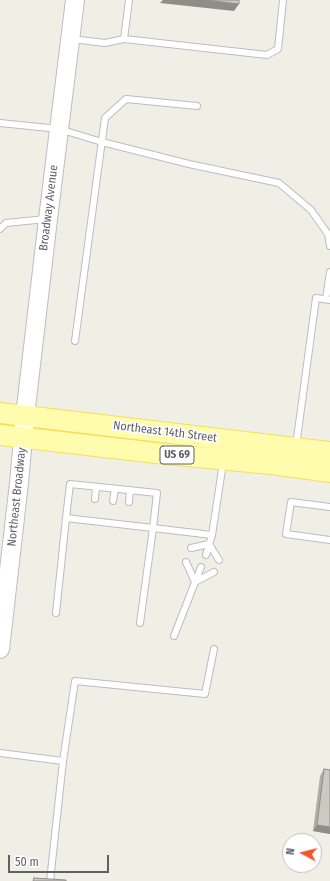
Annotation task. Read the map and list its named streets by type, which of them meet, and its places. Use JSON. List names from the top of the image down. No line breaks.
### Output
{"streets":{"main road":["Broadway Avenue","Northeast 14th Street","US 69","Northeast Broadway"]},"crossings":[["Broadway Avenue","Northeast 14th Street"],["Broadway Avenue","Northeast Broadway"],["Northeast 14th Street","Northeast Broadway"]],"scale_bar":"50 m","north":"left"}
